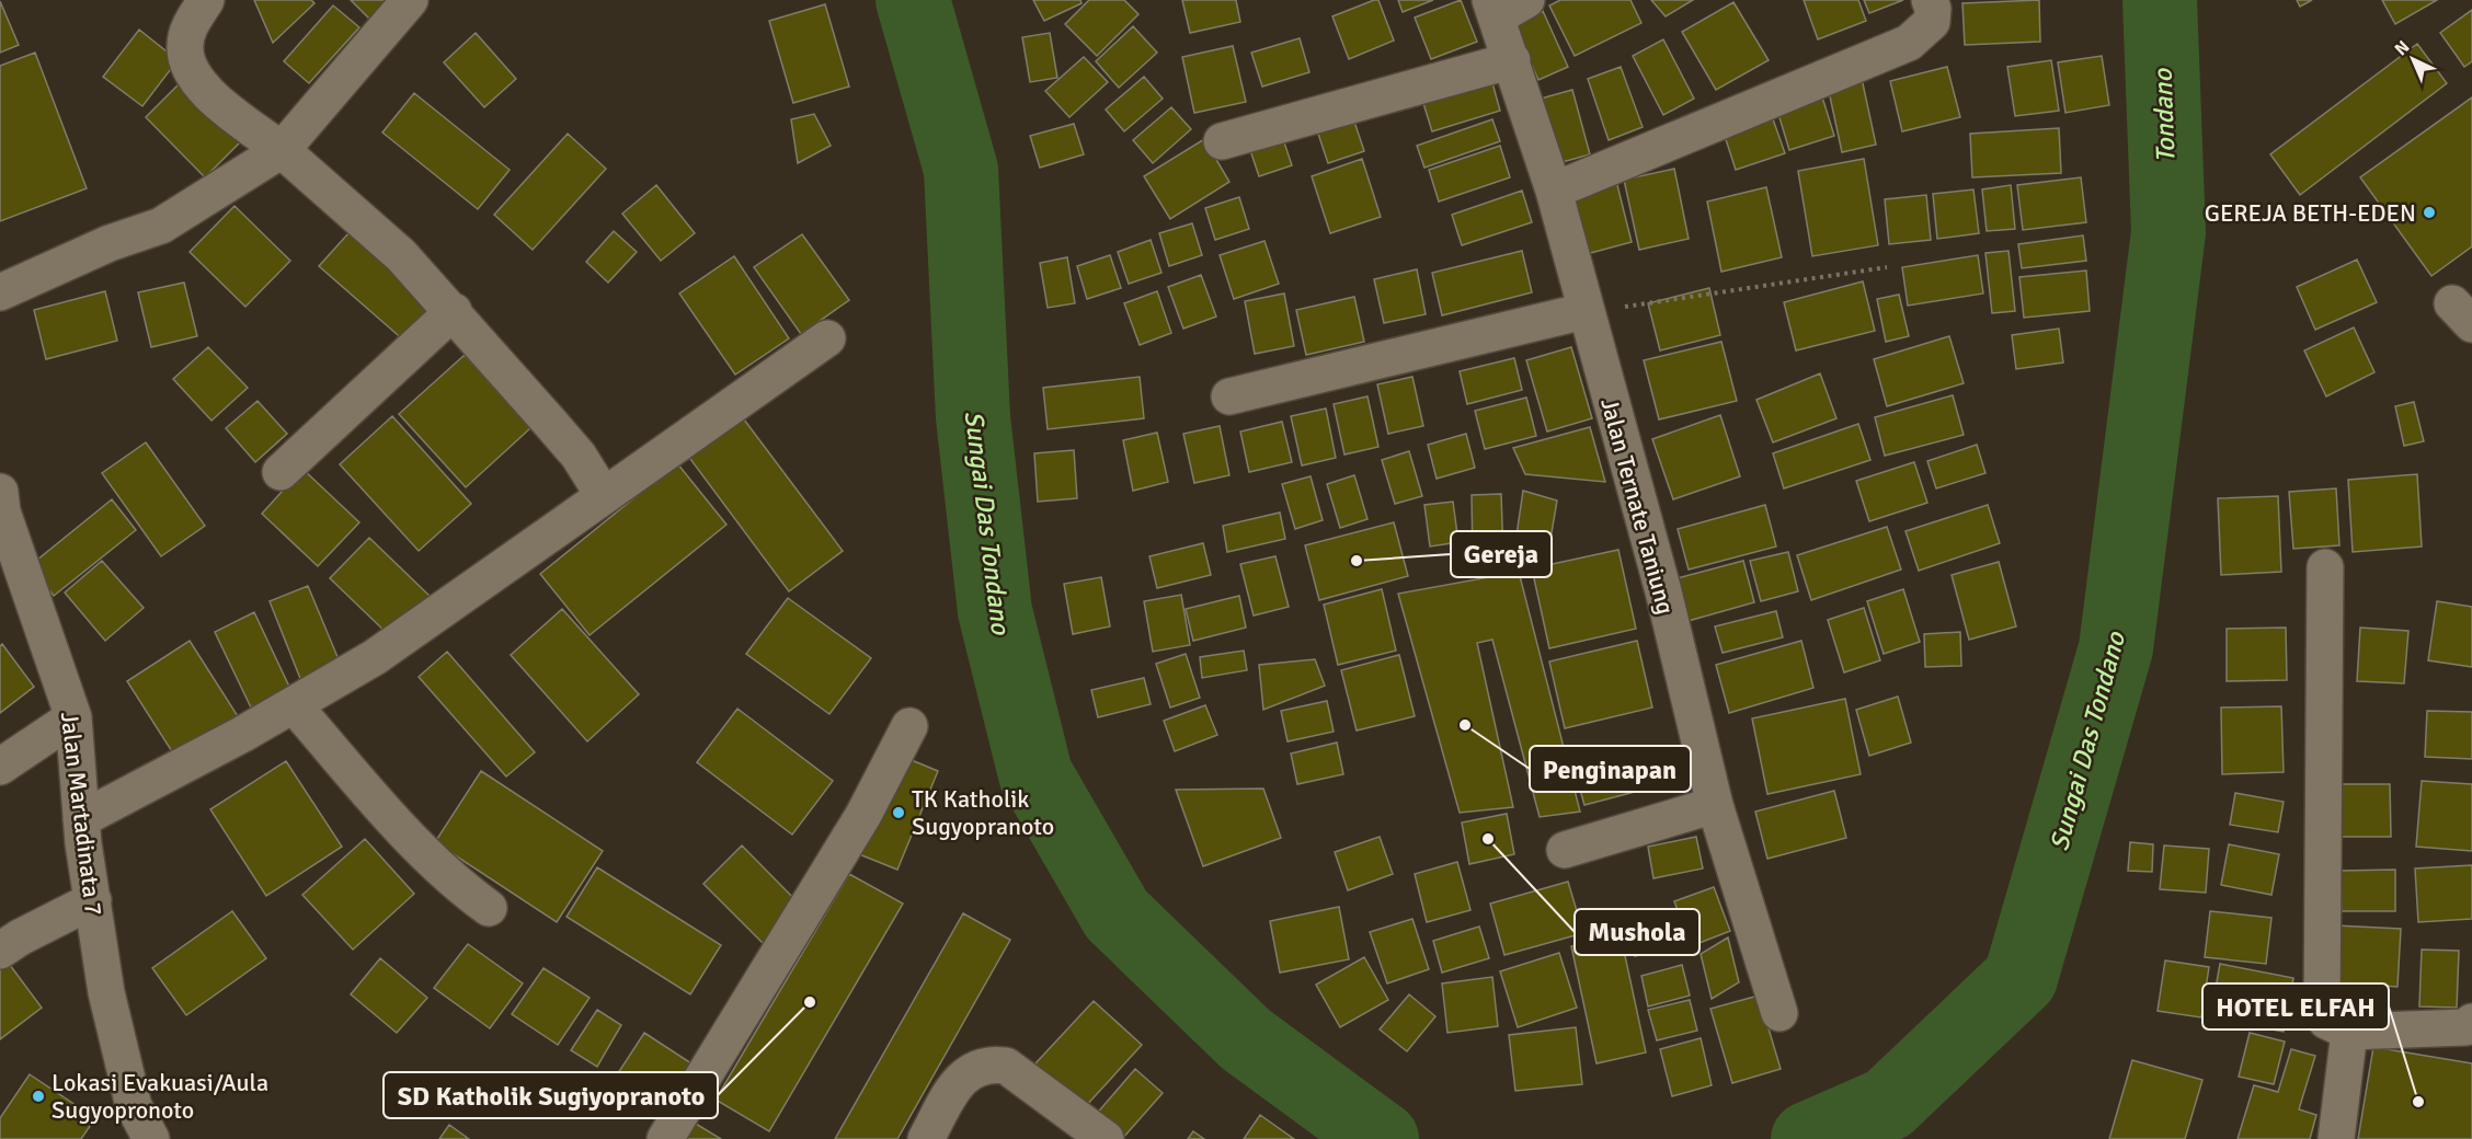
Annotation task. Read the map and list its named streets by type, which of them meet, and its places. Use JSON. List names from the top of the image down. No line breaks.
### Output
{"streets":{"street":["Jalan Ternate Taniung","Jalan Martadinata 7"]},"water":["Tondano","Sungai Das Tondano"],"places":["GEREJA BETH-EDEN","Gereja","Penginapan","TK Katholik Sugyopranoto","Mushola","SD Katholik Sugiyopranoto","Lokasi Evakuasi/Aula Sugyopronoto","HOTEL ELFAH"],"north":"top left"}
